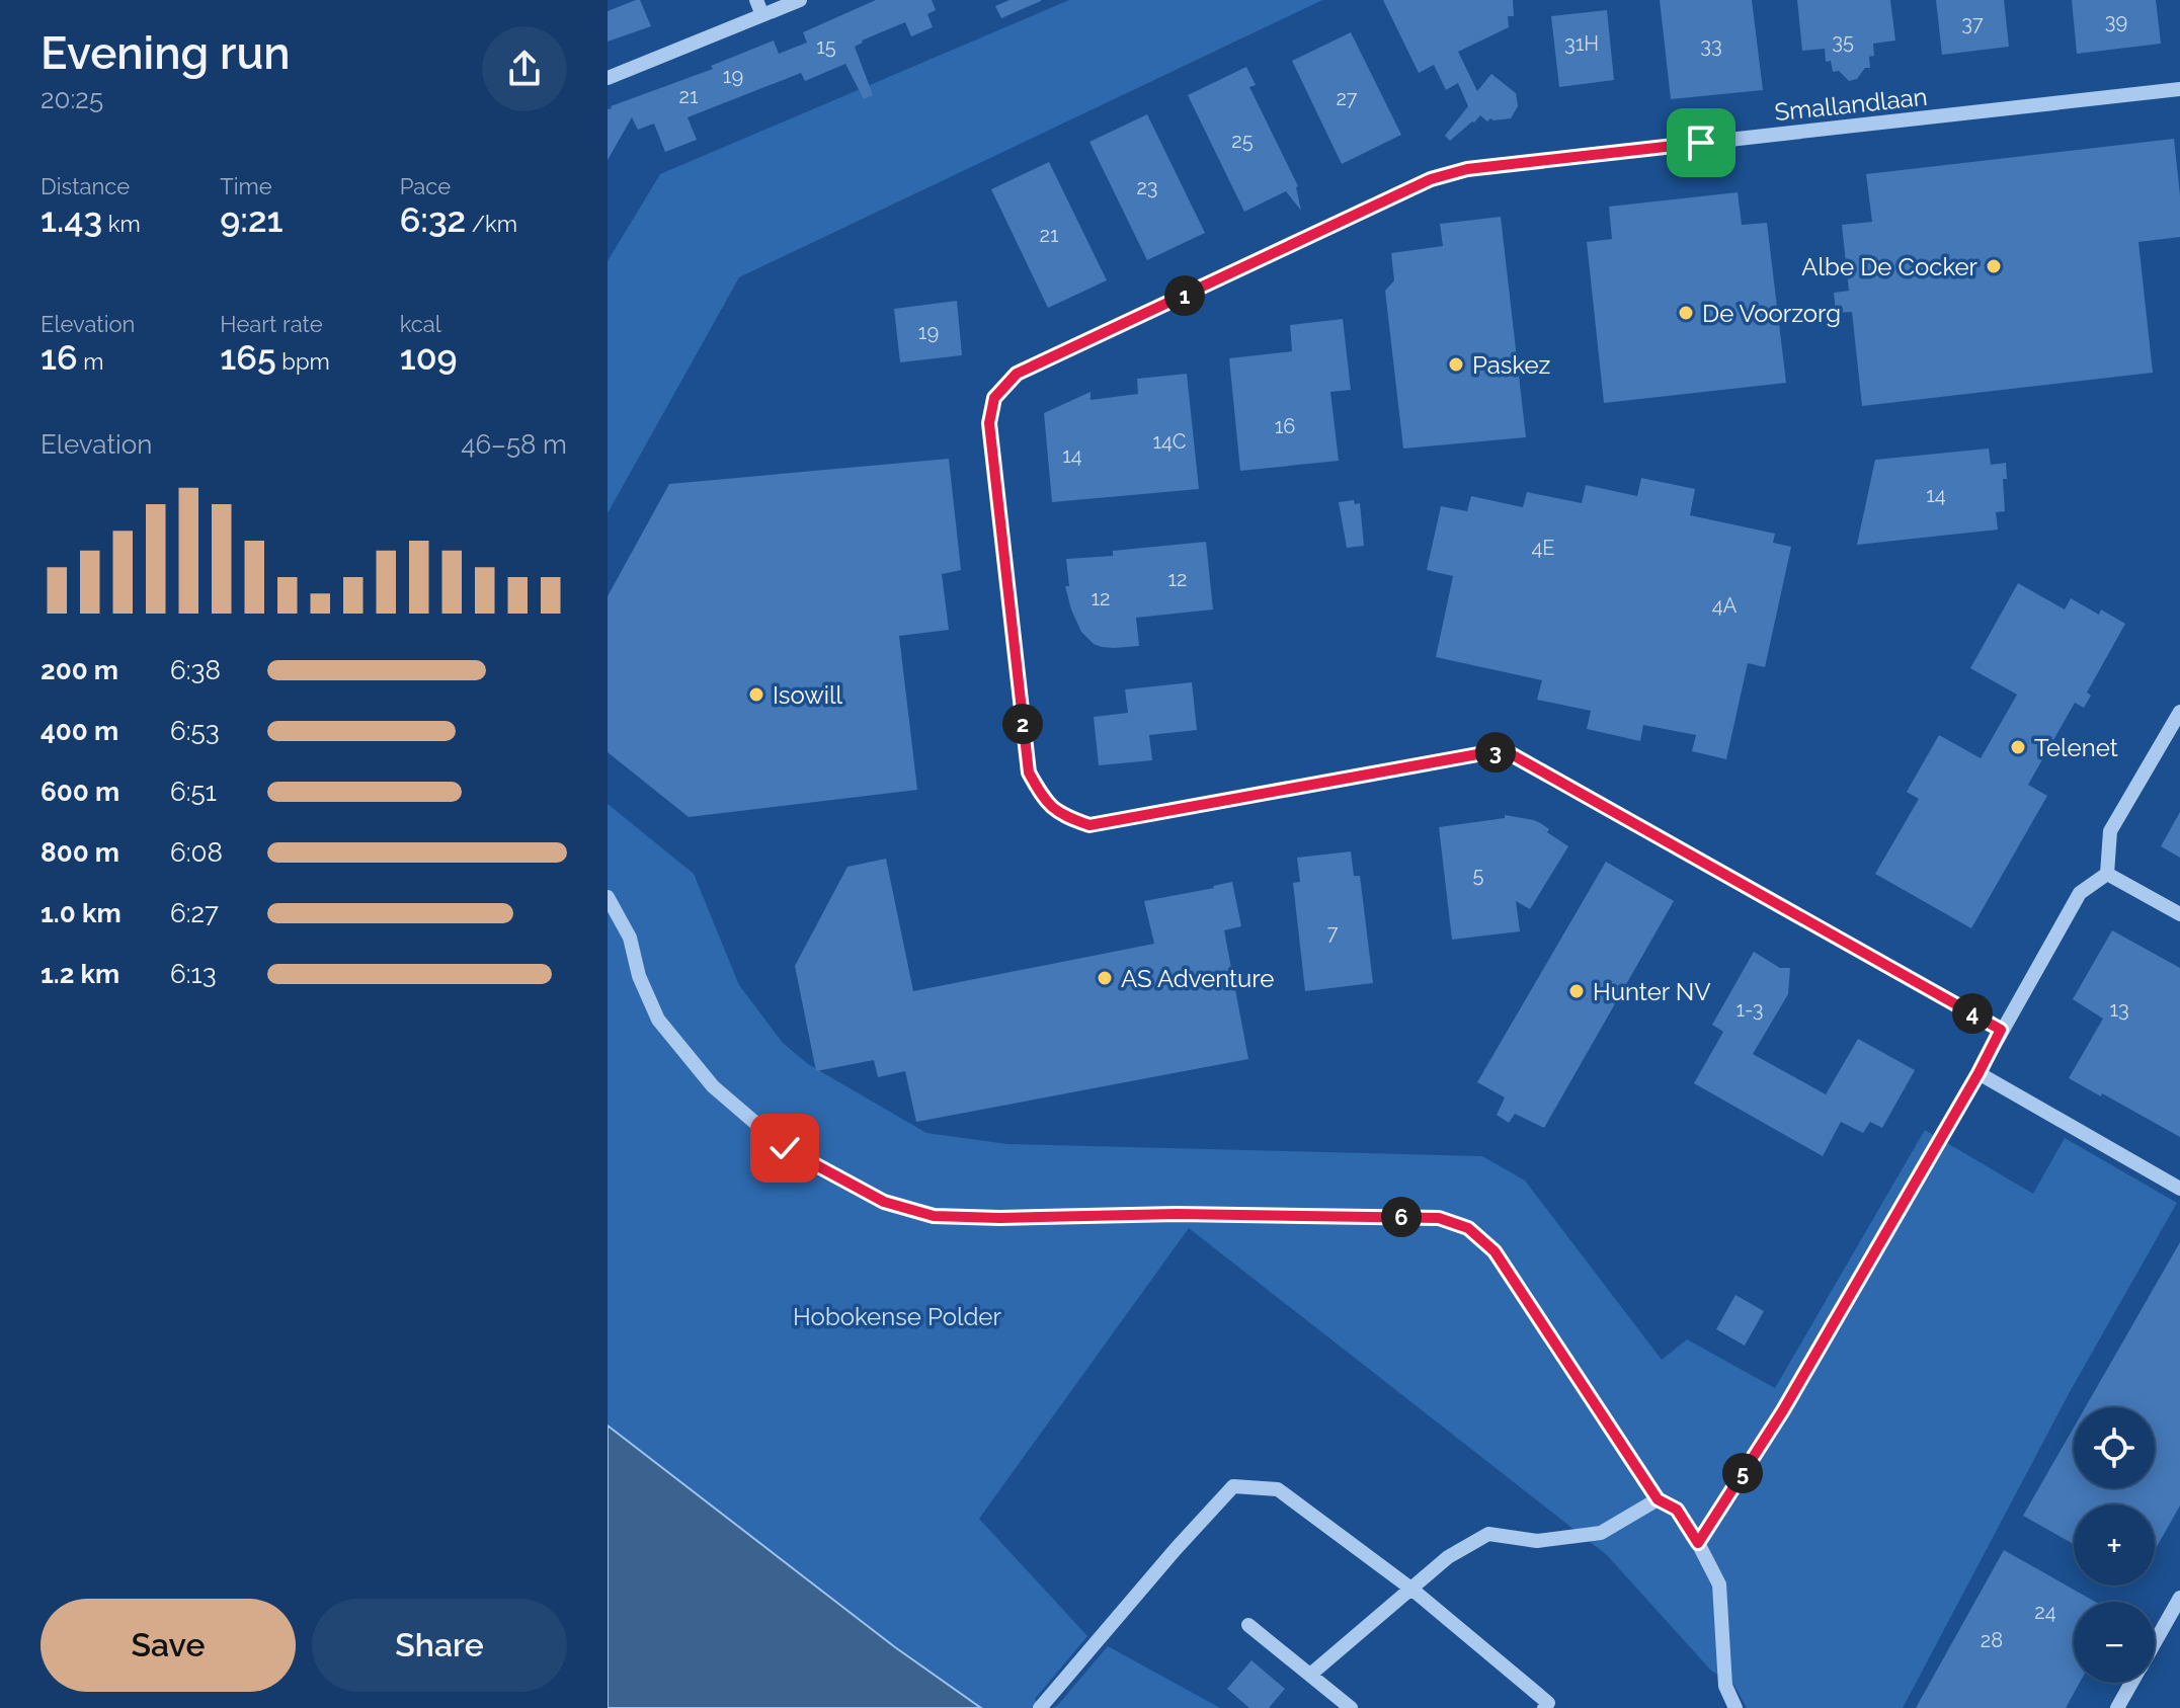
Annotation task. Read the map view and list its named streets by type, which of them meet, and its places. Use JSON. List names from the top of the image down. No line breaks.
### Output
{"streets":{"street":["Smallandlaan"]},"parks":["Hobokense Polder"],"places":["Albe De Cocker","De Voorzorg","Paskez","Isowill","Telenet","AS Adventure","Hunter NV"],"house_numbers":["39","37","35","31H","33","15","19","21","27","25","23","21","19","16","14C","14","14","4E","12","12","4A","5","7","1-3","13","24","28"],"page":{"heading":["Evening run","20:25"],"stats":[["Distance","1.43 km"],["Time","9:21"],["Pace","6:32 /km"],["Elevation","16 m"],["Heart rate","165 bpm"],["kcal","109"]],"pins":["1","2","3","4","6","5"],"chart":["Elevation","46–58 m"],"list":[{"name":"200 m","note":"6:38"},{"name":"400 m","note":"6:53"},{"name":"600 m","note":"6:51"},{"name":"800 m","note":"6:08"},{"name":"1.0 km","note":"6:27"},{"name":"1.2 km","note":"6:13"}],"map_buttons":["+","−"],"buttons":["Save","Share"]}}
